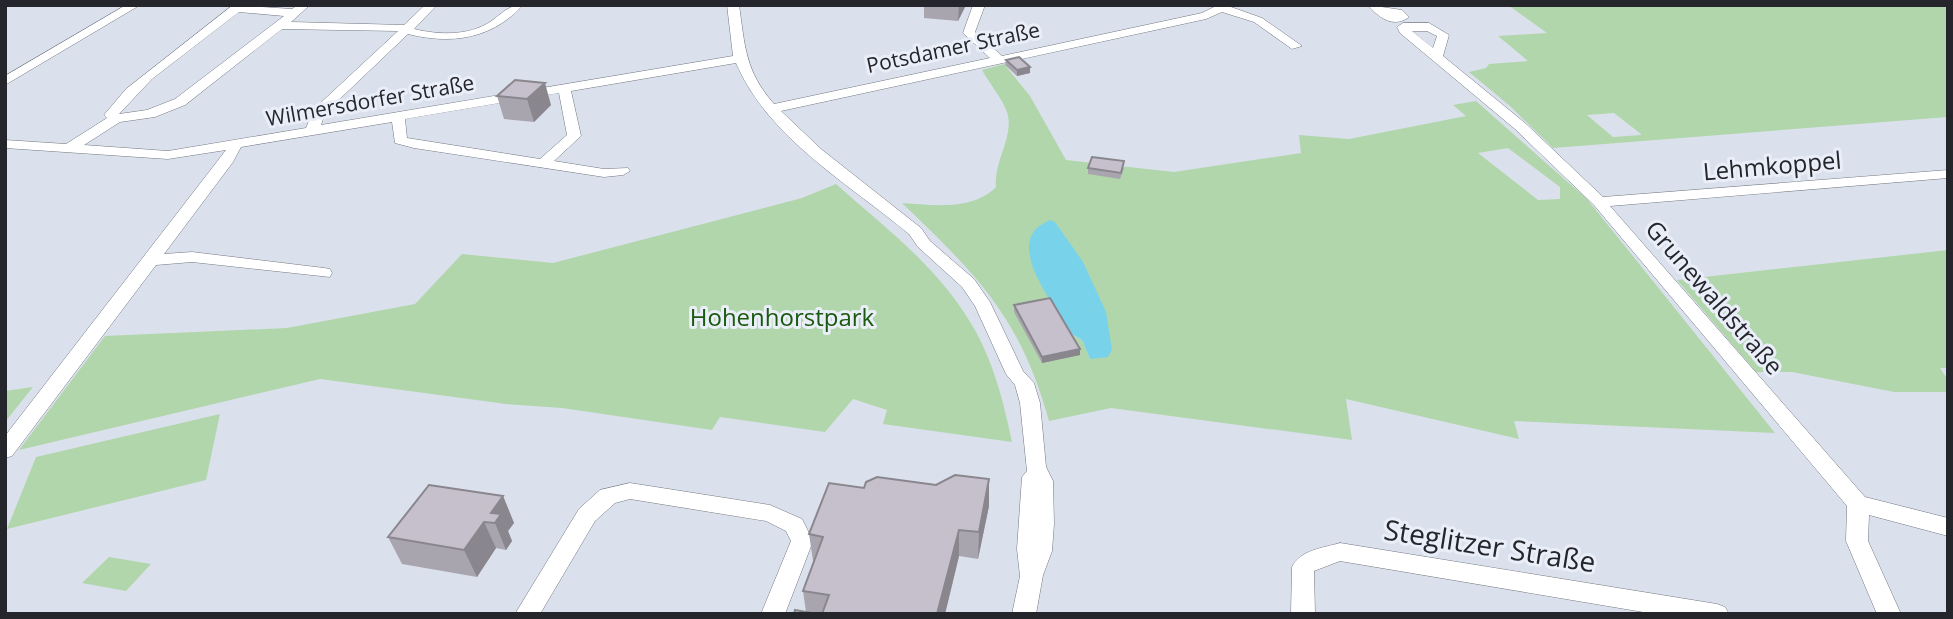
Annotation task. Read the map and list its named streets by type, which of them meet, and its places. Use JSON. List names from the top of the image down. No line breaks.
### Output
{"streets":{"street":["Potsdamer Straße","Wilmersdorfer Straße","Lehmkoppel","Grunewaldstraße","Steglitzer Straße"]},"crossings":[["Lehmkoppel","Grunewaldstraße"]],"parks":["Hohenhorstpark"]}
